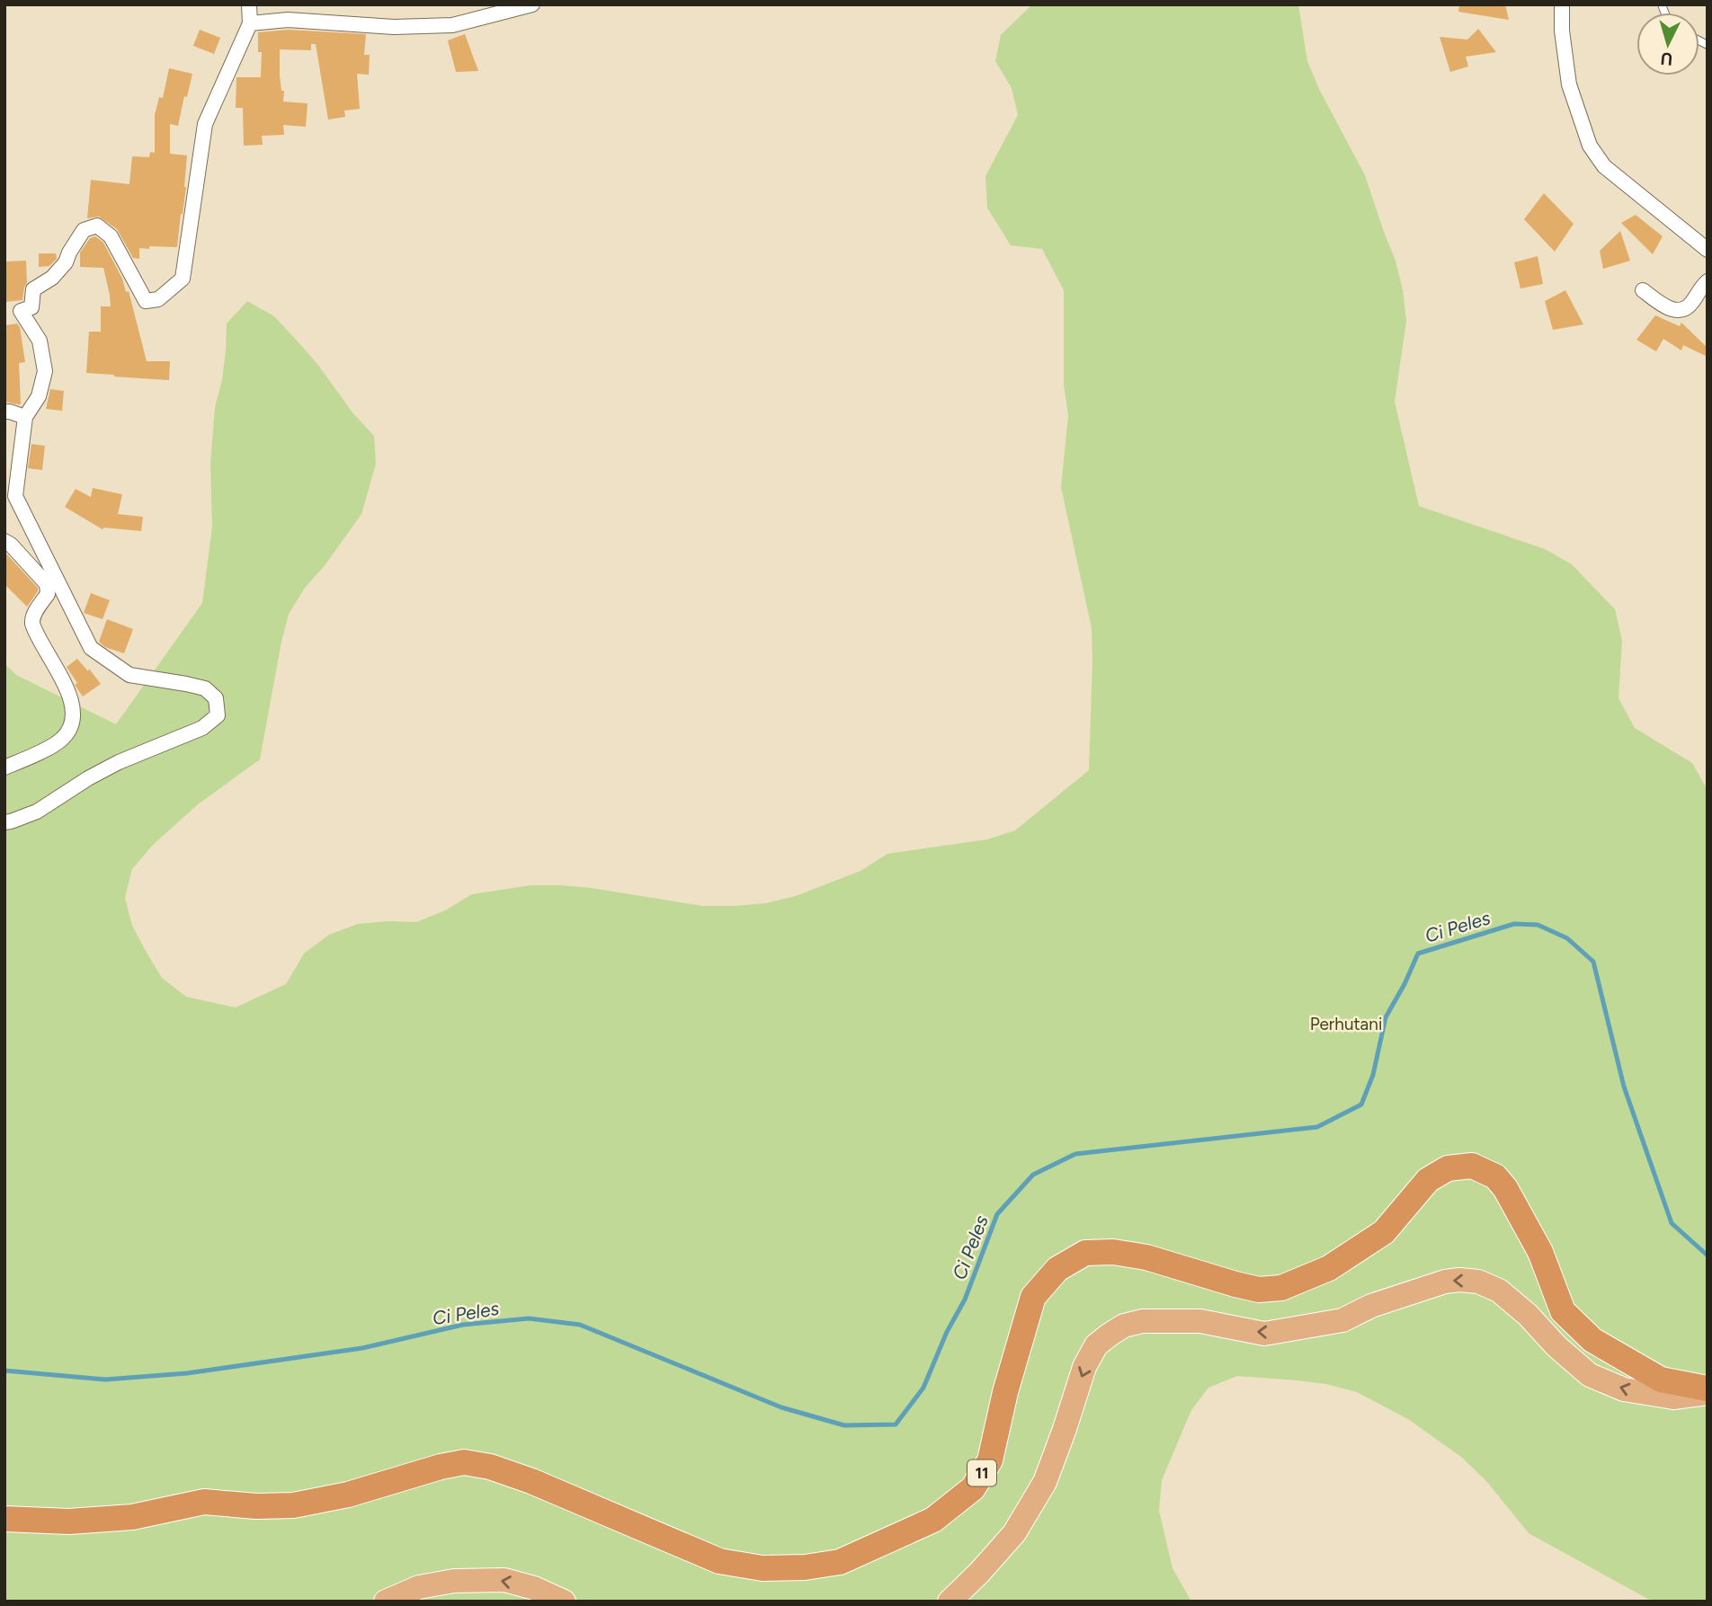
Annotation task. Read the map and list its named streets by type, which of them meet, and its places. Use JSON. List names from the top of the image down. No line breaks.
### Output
{"streets":{"highway":["11"]},"water":["Ci Peles"],"parks":["Perhutani"],"north":"bottom"}
